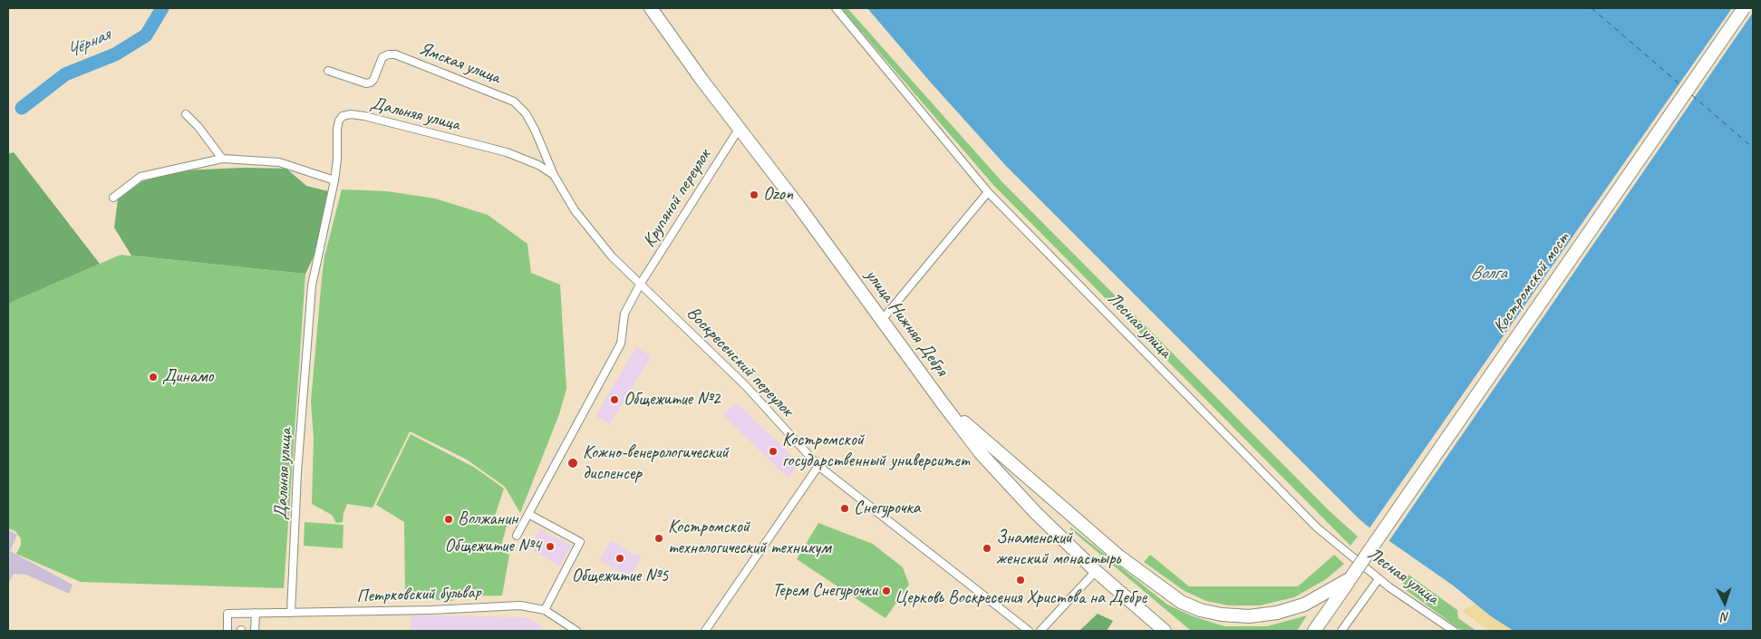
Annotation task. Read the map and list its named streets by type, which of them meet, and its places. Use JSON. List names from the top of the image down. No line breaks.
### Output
{"streets":{"highway":["Костромской мост","улица Нижняя Дебря"],"street":["Ямская улица","Дальняя улица","Крупяной переулок","Лесная улица","Воскресенский переулок","Петрковский бульвар"]},"crossings":[["Ямская улица","Дальняя улица"],["Дальняя улица","Крупяной переулок"],["Дальняя улица","Воскресенский переулок"],["Дальняя улица","Петрковский бульвар"],["Крупяной переулок","улица Нижняя Дебря"],["Крупяной переулок","Воскресенский переулок"]],"water":["Чёрная","Волга"],"places":["Ozon","Динамо","Общежитие №2","Костромской государственный университет","Кожно-венерологический диспенсер","Снегурочка","Волжанин","Костромской технологический техникум","Общежитие №4","Знаменский женский монастырь","Общежитие №5","Церковь Воскресения Христова на Дебре","Терем Cнегурочки"],"north":"bottom"}
